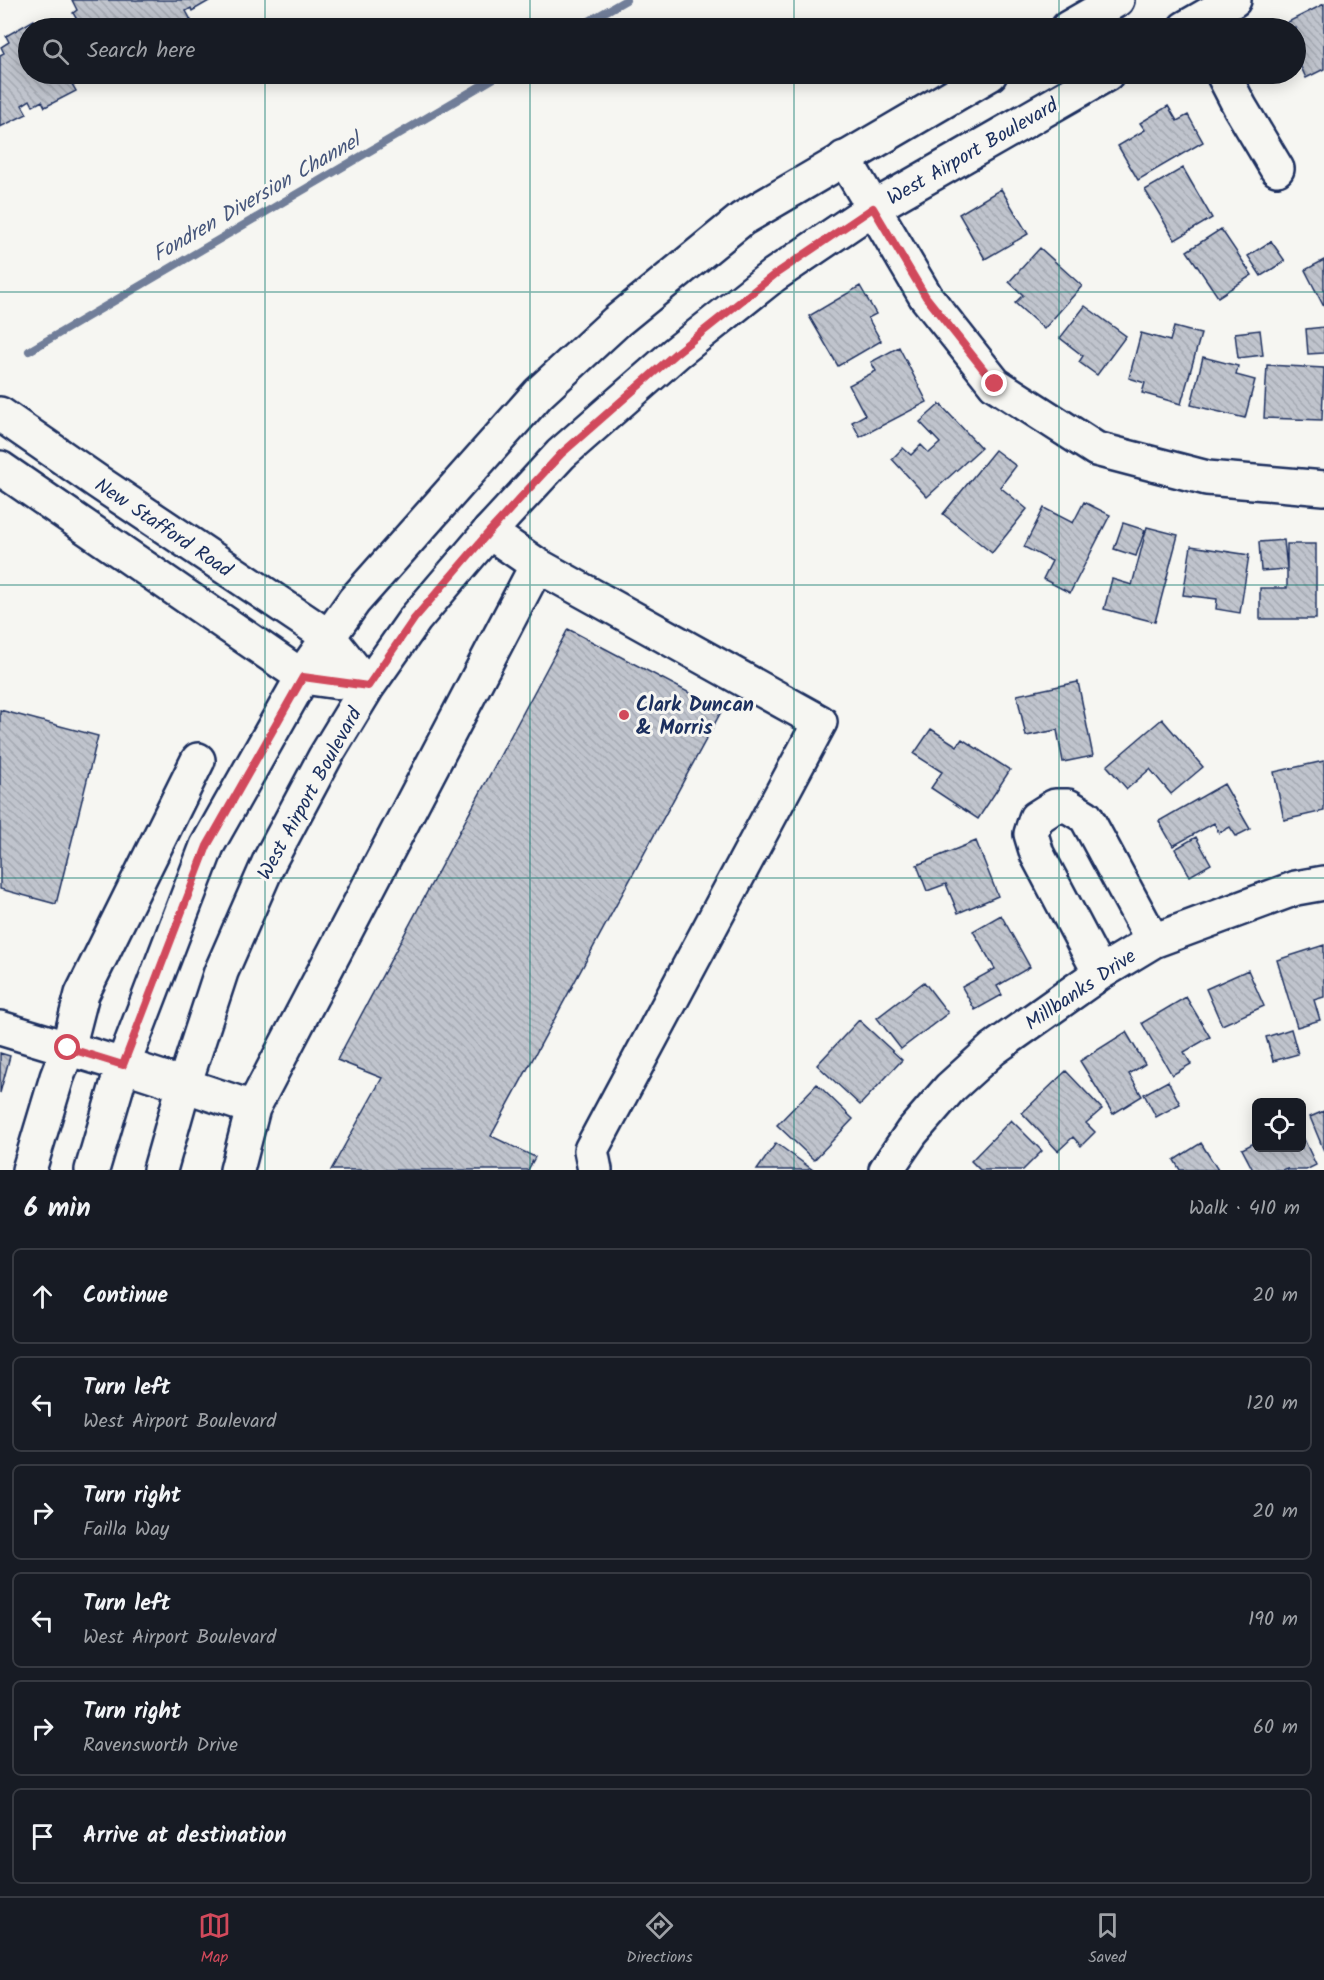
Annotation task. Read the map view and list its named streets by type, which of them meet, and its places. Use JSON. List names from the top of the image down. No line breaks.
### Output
{"streets":{"main road":["West Airport Boulevard","New Stafford Road","Millbanks Drive"]},"crossings":[["West Airport Boulevard","New Stafford Road"]],"water":["Fondren Diversion Channel"],"places":["Clark Duncan & Morris"],"page":{"search":"Search here","heading":["6 min","Walk · 410 m"],"list":[["Continue","20 m"],["Turn left","West Airport Boulevard","120 m"],["Turn right","Failla Way","20 m"],["Turn left","West Airport Boulevard","190 m"],["Turn right","Ravensworth Drive","60 m"],"Arrive at destination"],"nav":["Map","Directions","Saved"]}}
